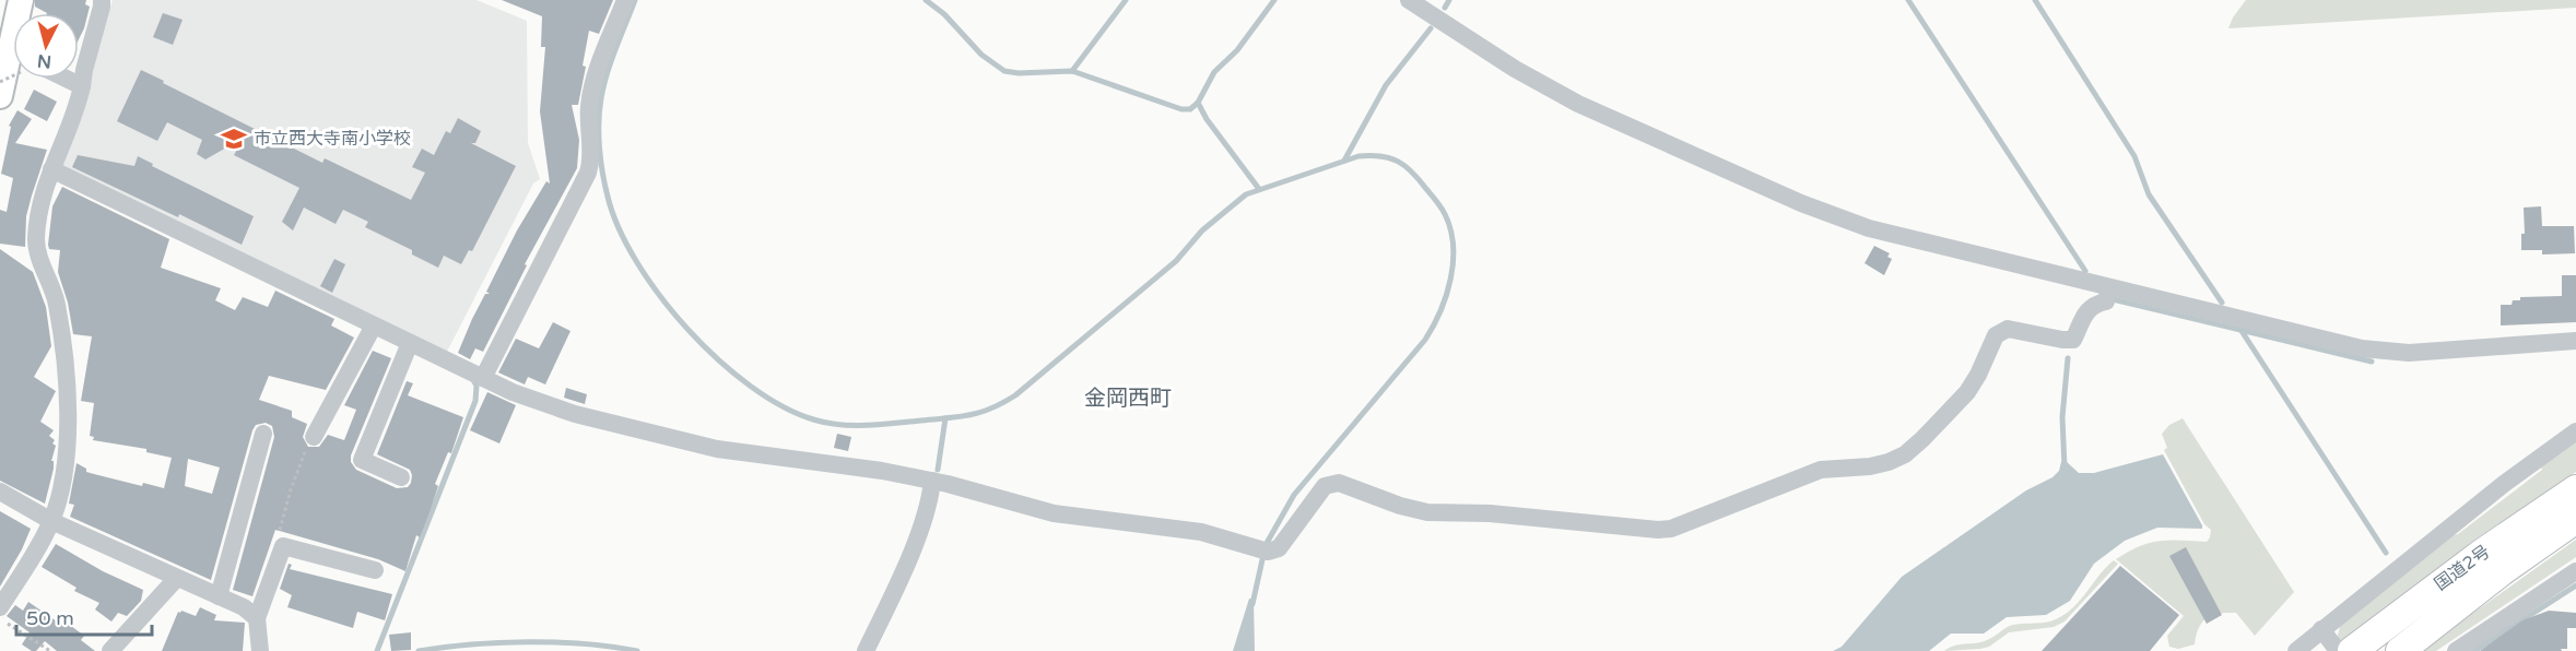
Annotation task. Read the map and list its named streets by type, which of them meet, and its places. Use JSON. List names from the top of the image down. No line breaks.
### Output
{"streets":{"highway":["国道2号"]},"districts":["金岡西町"],"places":{"school or university":["市立西大寺南小学校"]},"scale_bar":"50 m","north":"bottom"}
